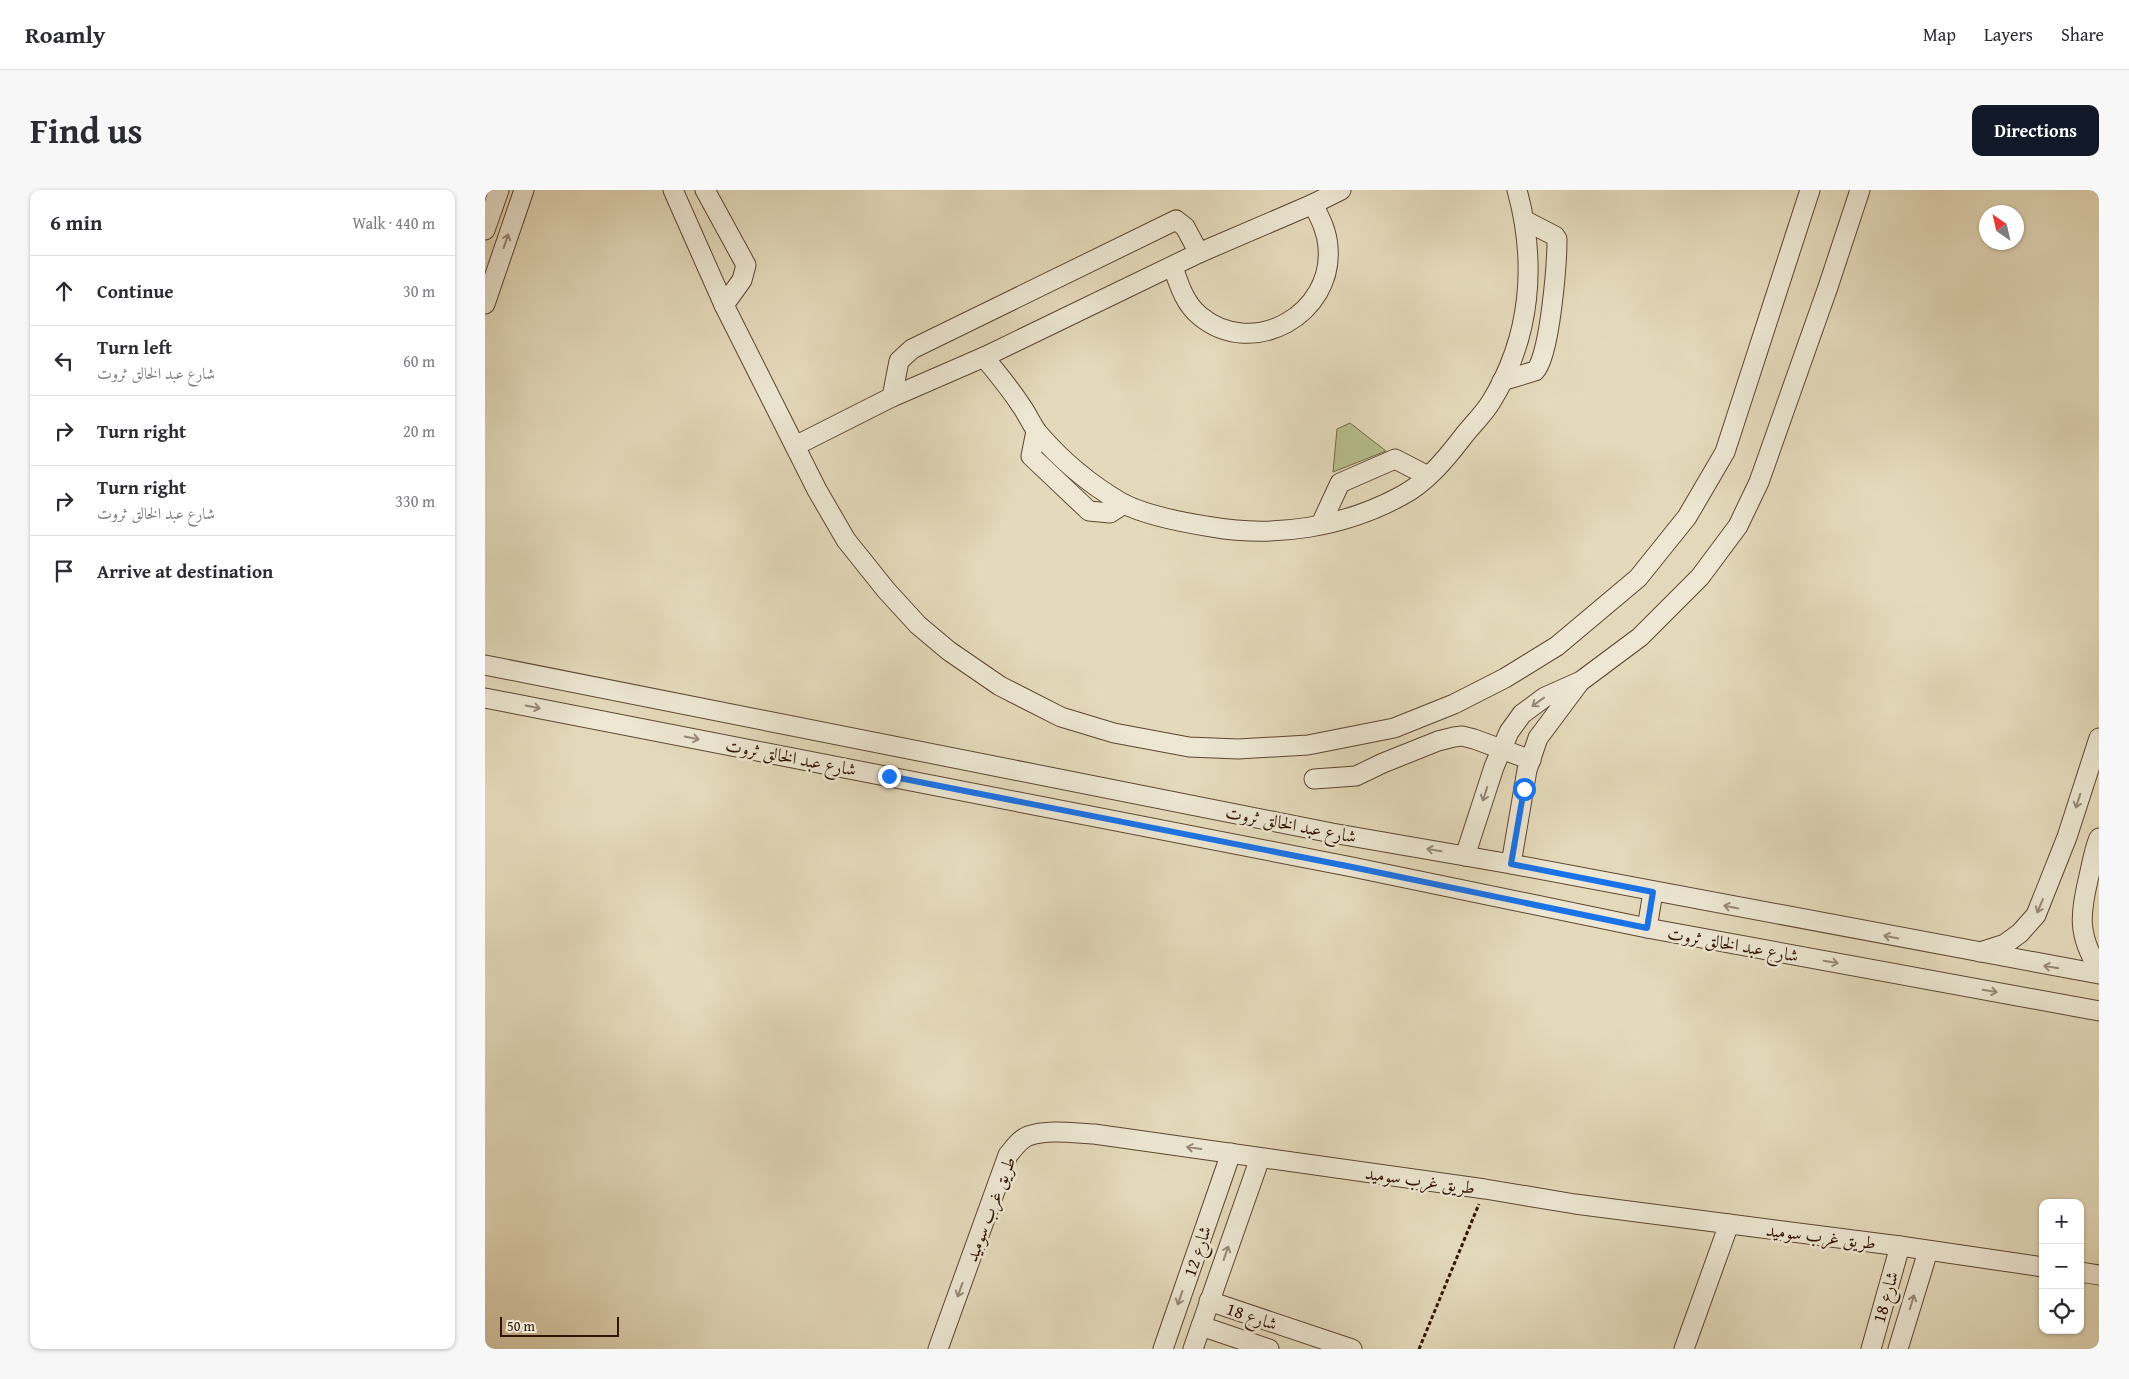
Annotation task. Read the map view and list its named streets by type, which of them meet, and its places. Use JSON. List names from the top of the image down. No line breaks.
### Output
{"streets":{"street":["شارع عبد الخالق ثروت","طريق غرب سوميد","شارع 12","شارع 18"]},"crossings":[["طريق غرب سوميد","شارع 12"],["طريق غرب سوميد","شارع 18"],["شارع 12","شارع 18"]],"scale_bar":"50 m","north":"top left","page":{"header":"Roamly","nav":["Map","Layers","Share"],"title":"Find us","buttons":"Directions","heading":["6 min","Walk · 440 m"],"list":[["Continue","30 m"],["Turn left","شارع عبد الخالق ثروت","60 m"],["Turn right","20 m"],["Turn right","شارع عبد الخالق ثروت","330 m"],"Arrive at destination"],"map_buttons":["+","−"],"scale":"50 m"}}
